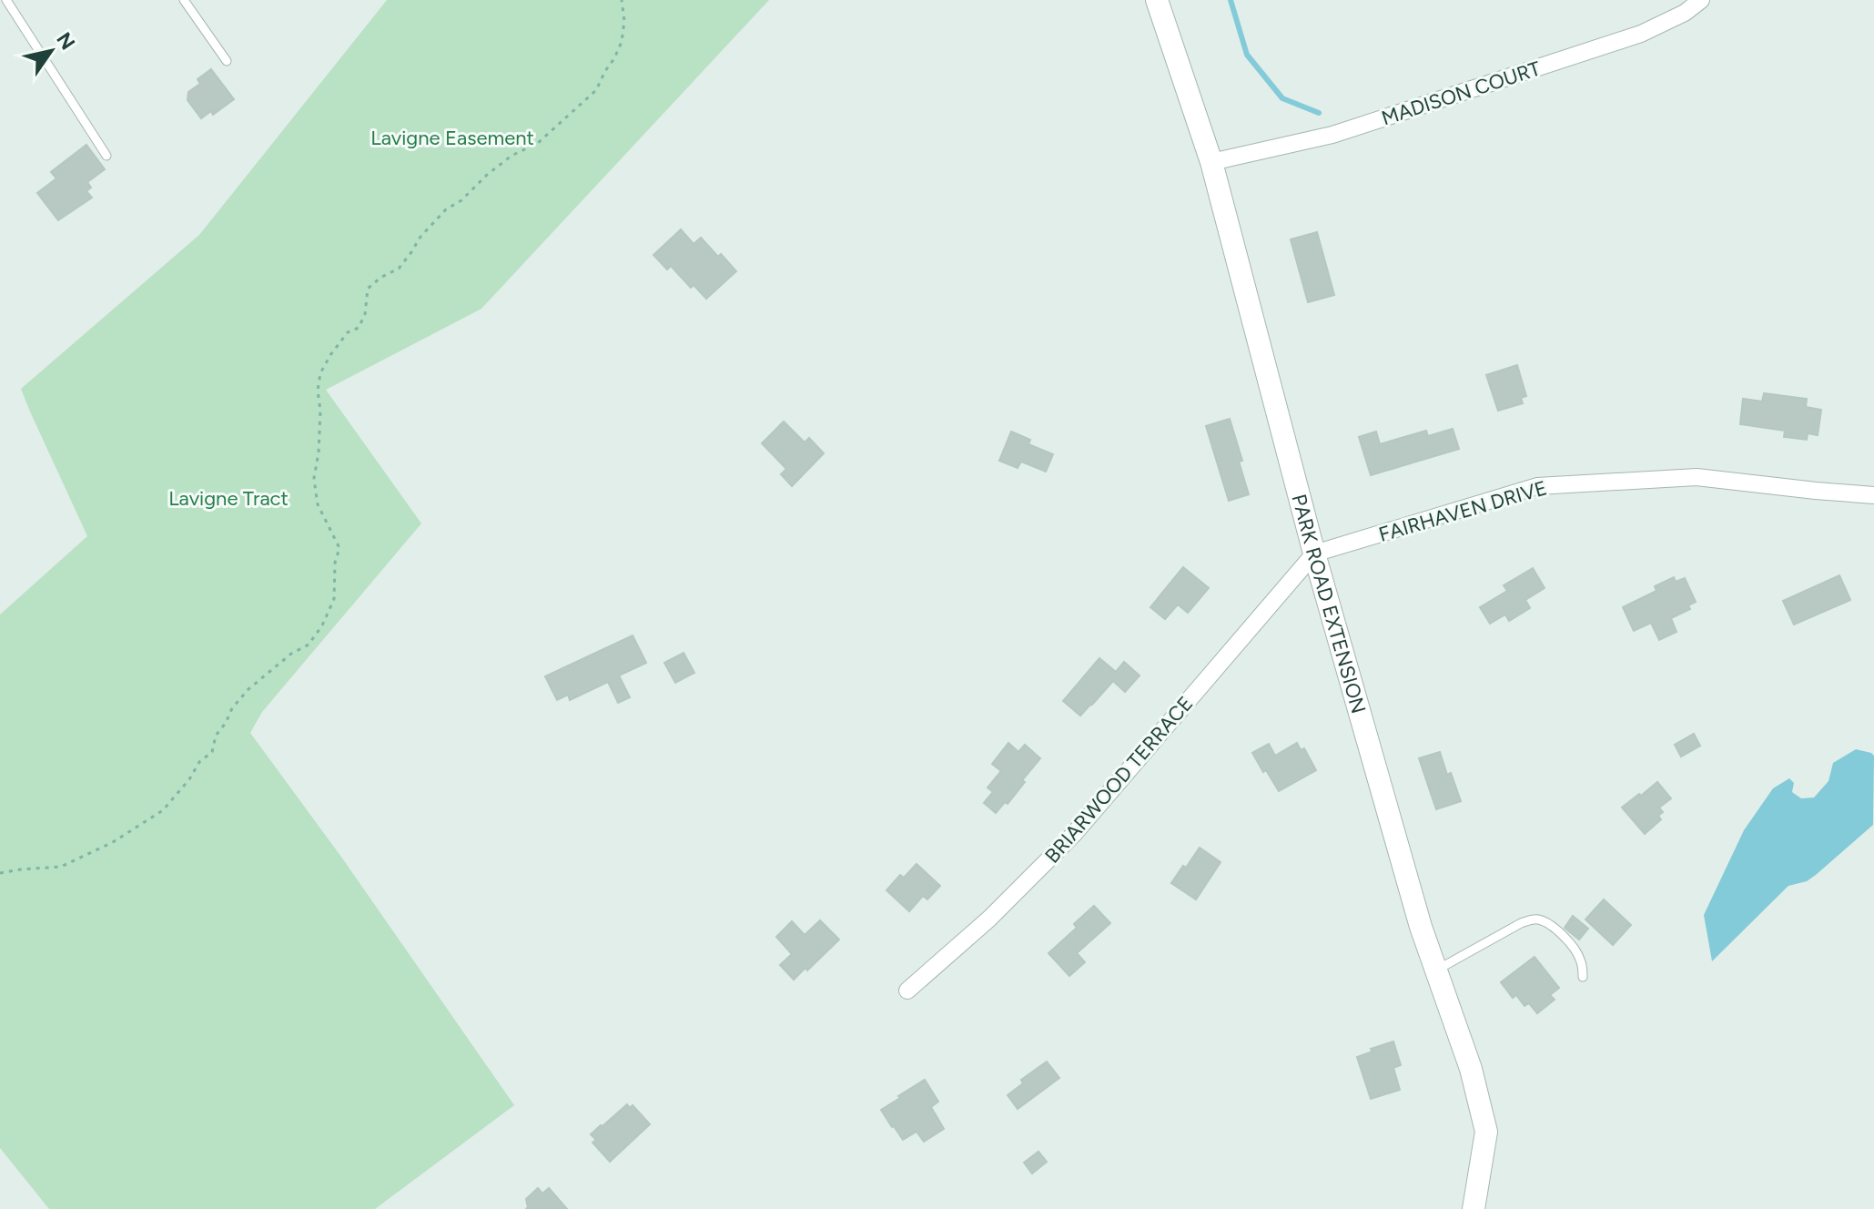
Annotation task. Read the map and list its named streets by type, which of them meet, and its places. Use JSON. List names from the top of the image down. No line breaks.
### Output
{"streets":{"street":["MADISON COURT","FAIRHAVEN DRIVE","PARK ROAD EXTENSION","BRIARWOOD TERRACE"]},"crossings":[["MADISON COURT","PARK ROAD EXTENSION"],["FAIRHAVEN DRIVE","PARK ROAD EXTENSION"],["FAIRHAVEN DRIVE","BRIARWOOD TERRACE"],["PARK ROAD EXTENSION","BRIARWOOD TERRACE"]],"parks":["Lavigne Easement","Lavigne Tract"],"north":"top right"}
